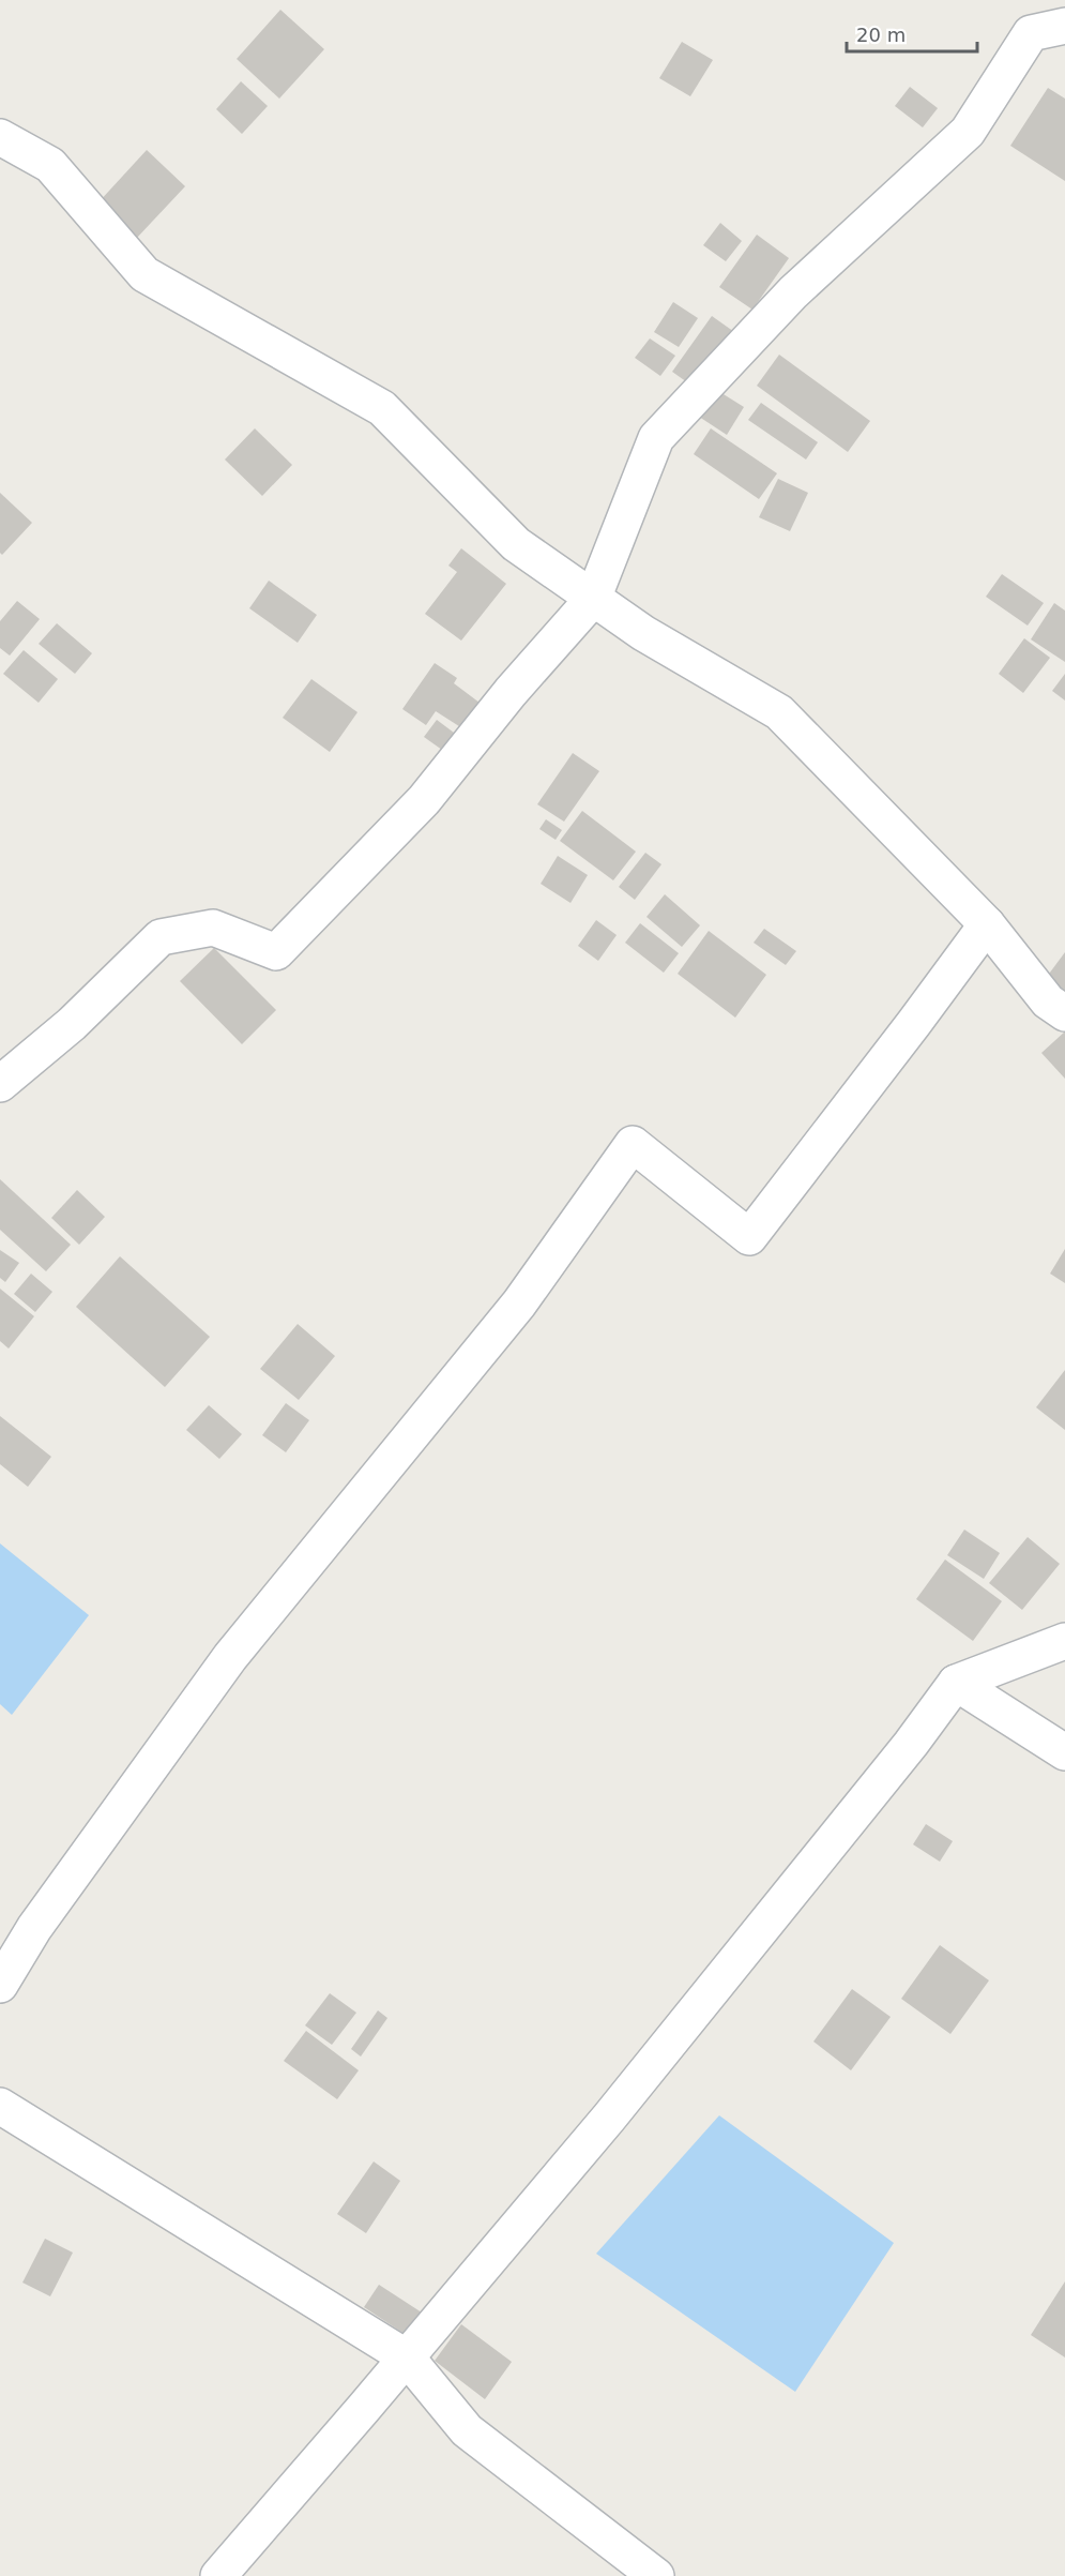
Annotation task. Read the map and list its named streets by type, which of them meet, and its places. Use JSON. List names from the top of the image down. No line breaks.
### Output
{"scale_bar":"20 m"}
